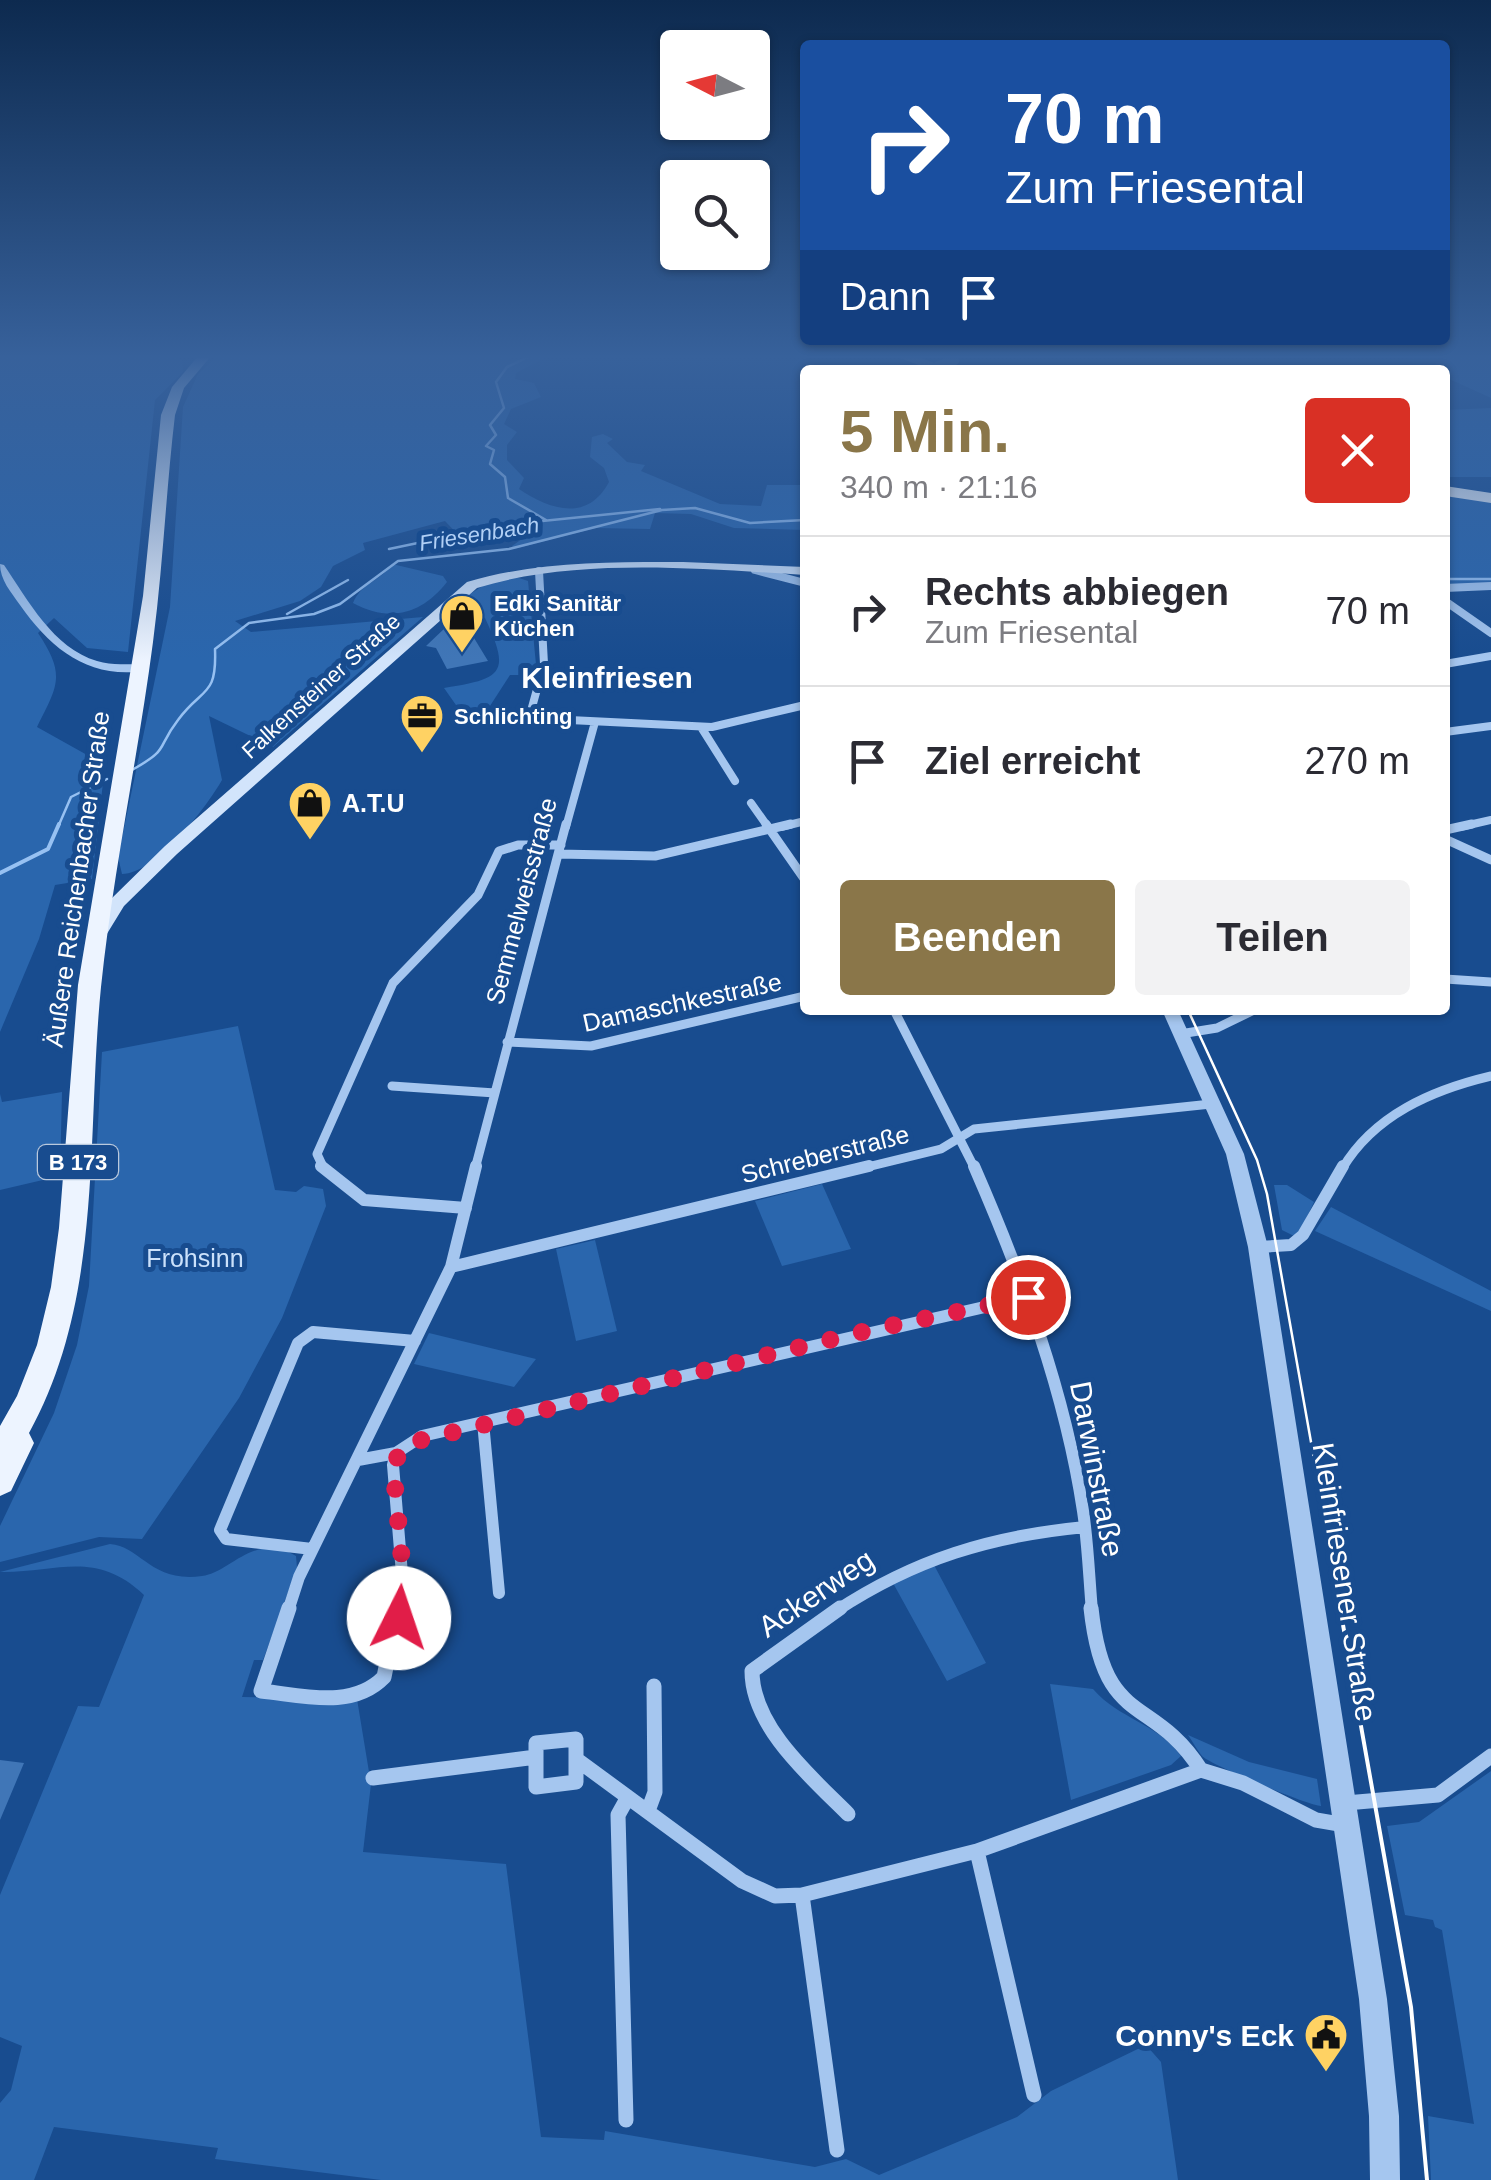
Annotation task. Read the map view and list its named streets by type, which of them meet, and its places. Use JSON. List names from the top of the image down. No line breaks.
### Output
{"streets":{"main road":["Falkensteiner Straße","Äußere Reichenbacher Straße","B 173"],"street":["Semmelweisstraße","Damaschkestraße","Schreberstraße","Darwinstraße","Kleinfriesener Straße","Ackerweg"]},"crossings":[["Falkensteiner Straße","Äußere Reichenbacher Straße"],["Semmelweisstraße","Damaschkestraße"],["Semmelweisstraße","Schreberstraße"],["Schreberstraße","Darwinstraße"],["Schreberstraße","Kleinfriesener Straße"],["Darwinstraße","Ackerweg"]],"districts":["Kleinfriesen"],"water":["Friesenbach"],"parks":["Frohsinn"],"places":{"shop":["Edki Sanitär Küchen","A.T.U"],"office":["Schlichting"],"public building":["Conny's Eck"]},"north":"left","page":{"turn":["70 m","Zum Friesental"],"then":"Dann","heading":["5 Min.","340 m · 21:16"],"list":[{"name":"Rechts abbiegen","note":"Zum Friesental","value":"70 m"},{"name":"Ziel erreicht","value":"270 m"}],"buttons":["Beenden","Teilen"]}}
